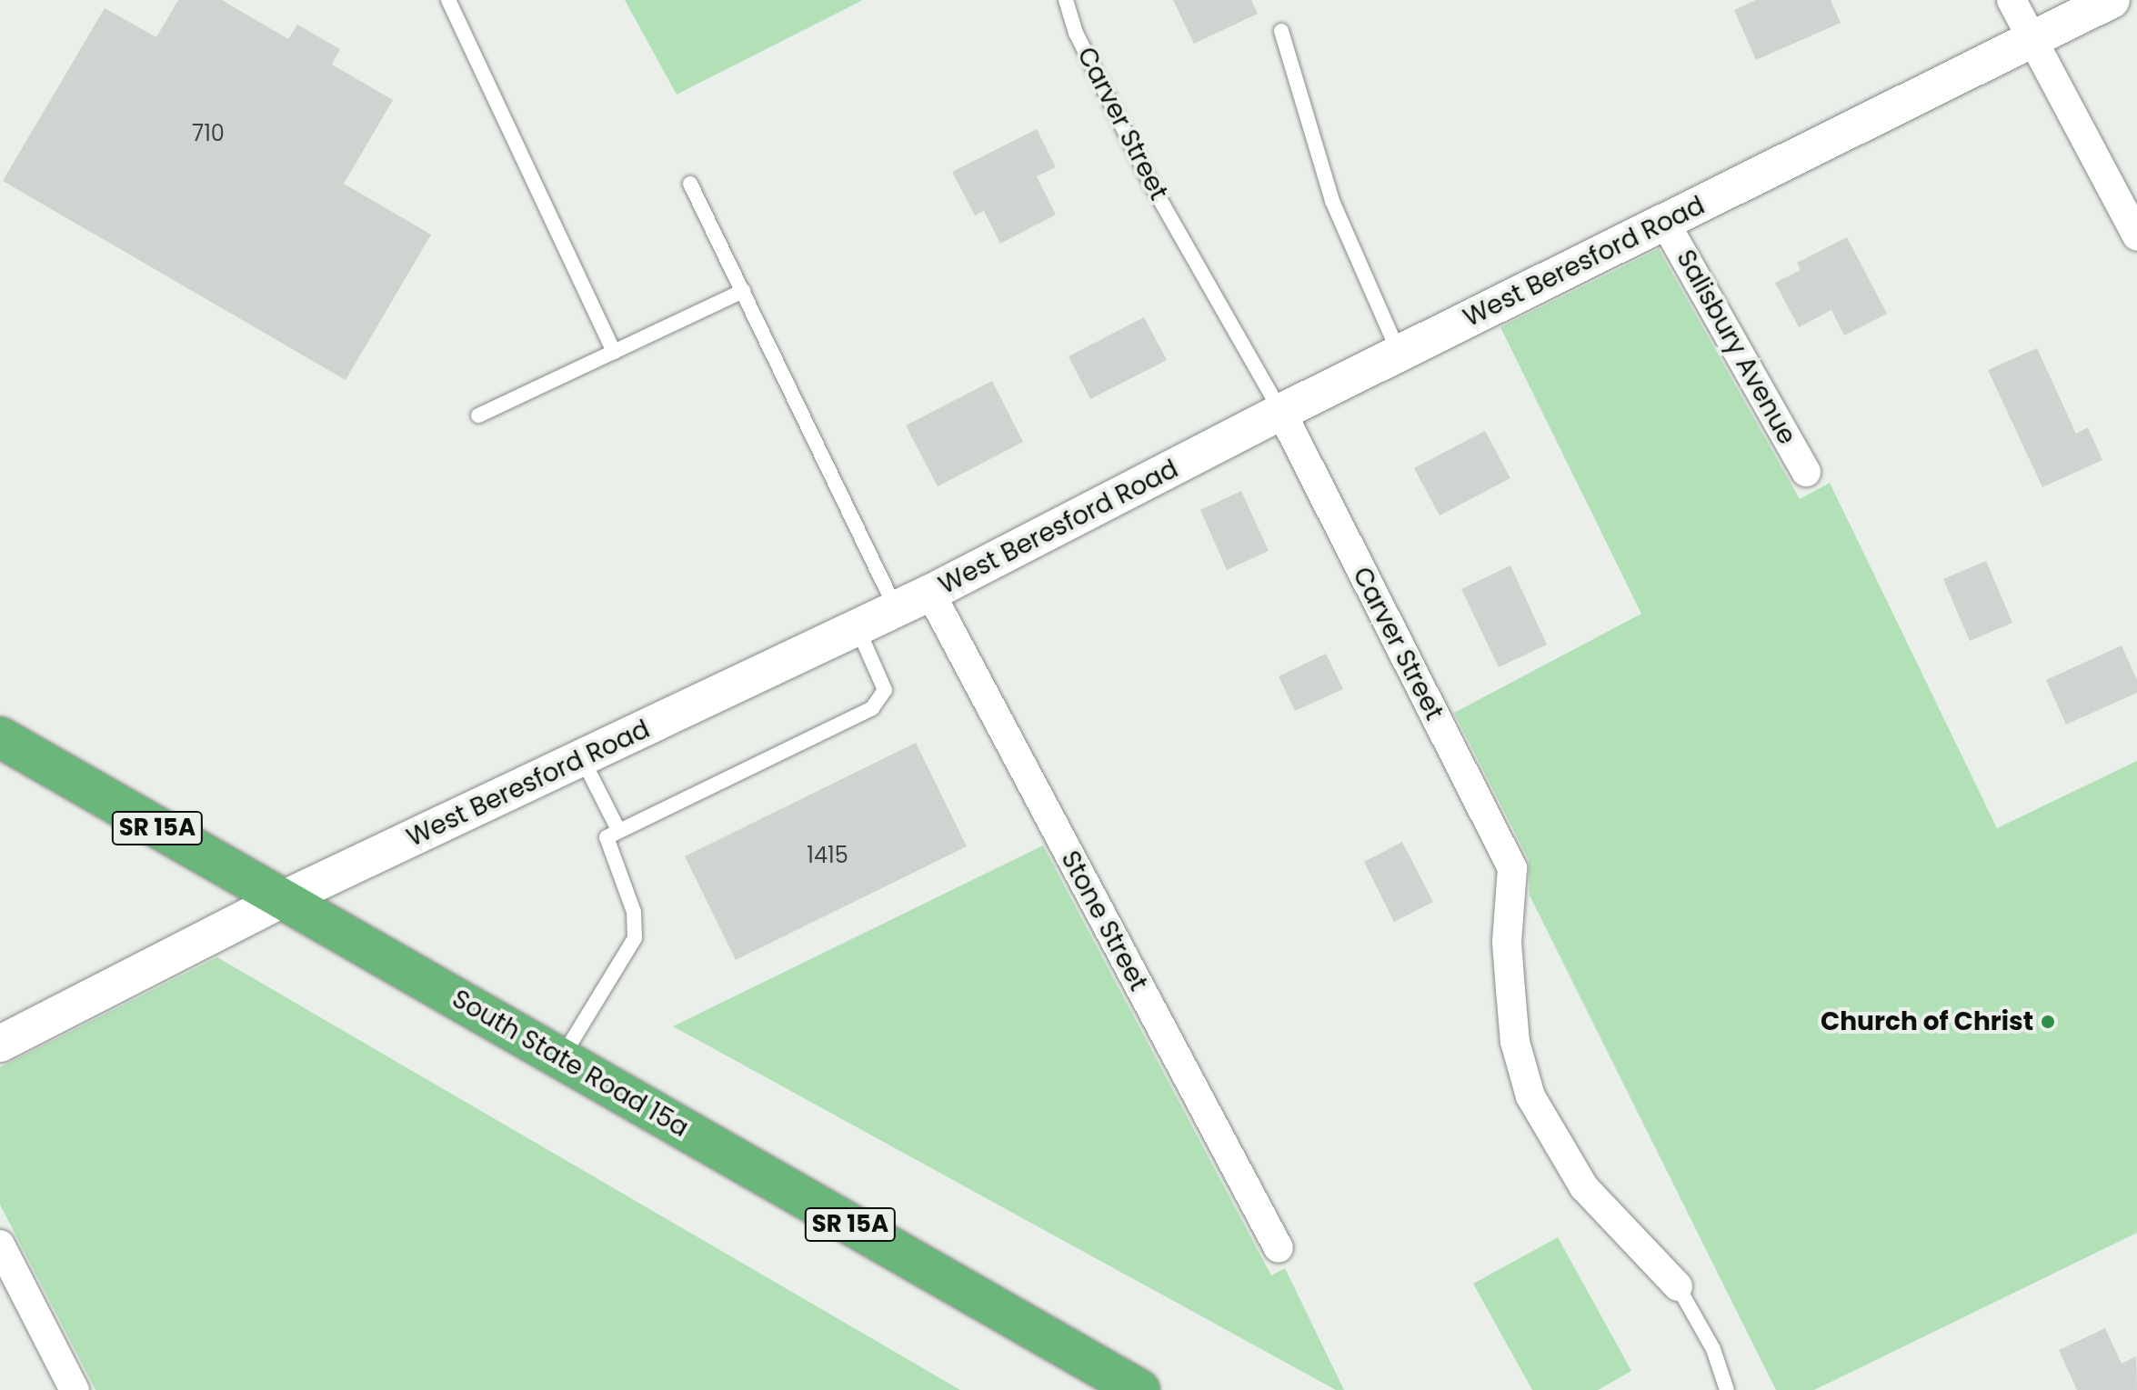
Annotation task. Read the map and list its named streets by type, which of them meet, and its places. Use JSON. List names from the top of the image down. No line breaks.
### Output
{"streets":{"highway":["SR 15A","South State Road 15a"],"street":["Carver Street","West Beresford Road","Salisbury Avenue","Stone Street"]},"crossings":[["Carver Street","West Beresford Road"],["West Beresford Road","Salisbury Avenue"],["West Beresford Road","Stone Street"],["West Beresford Road","South State Road 15a"]],"places":["Church of Christ"],"house_numbers":["710","1415"]}
